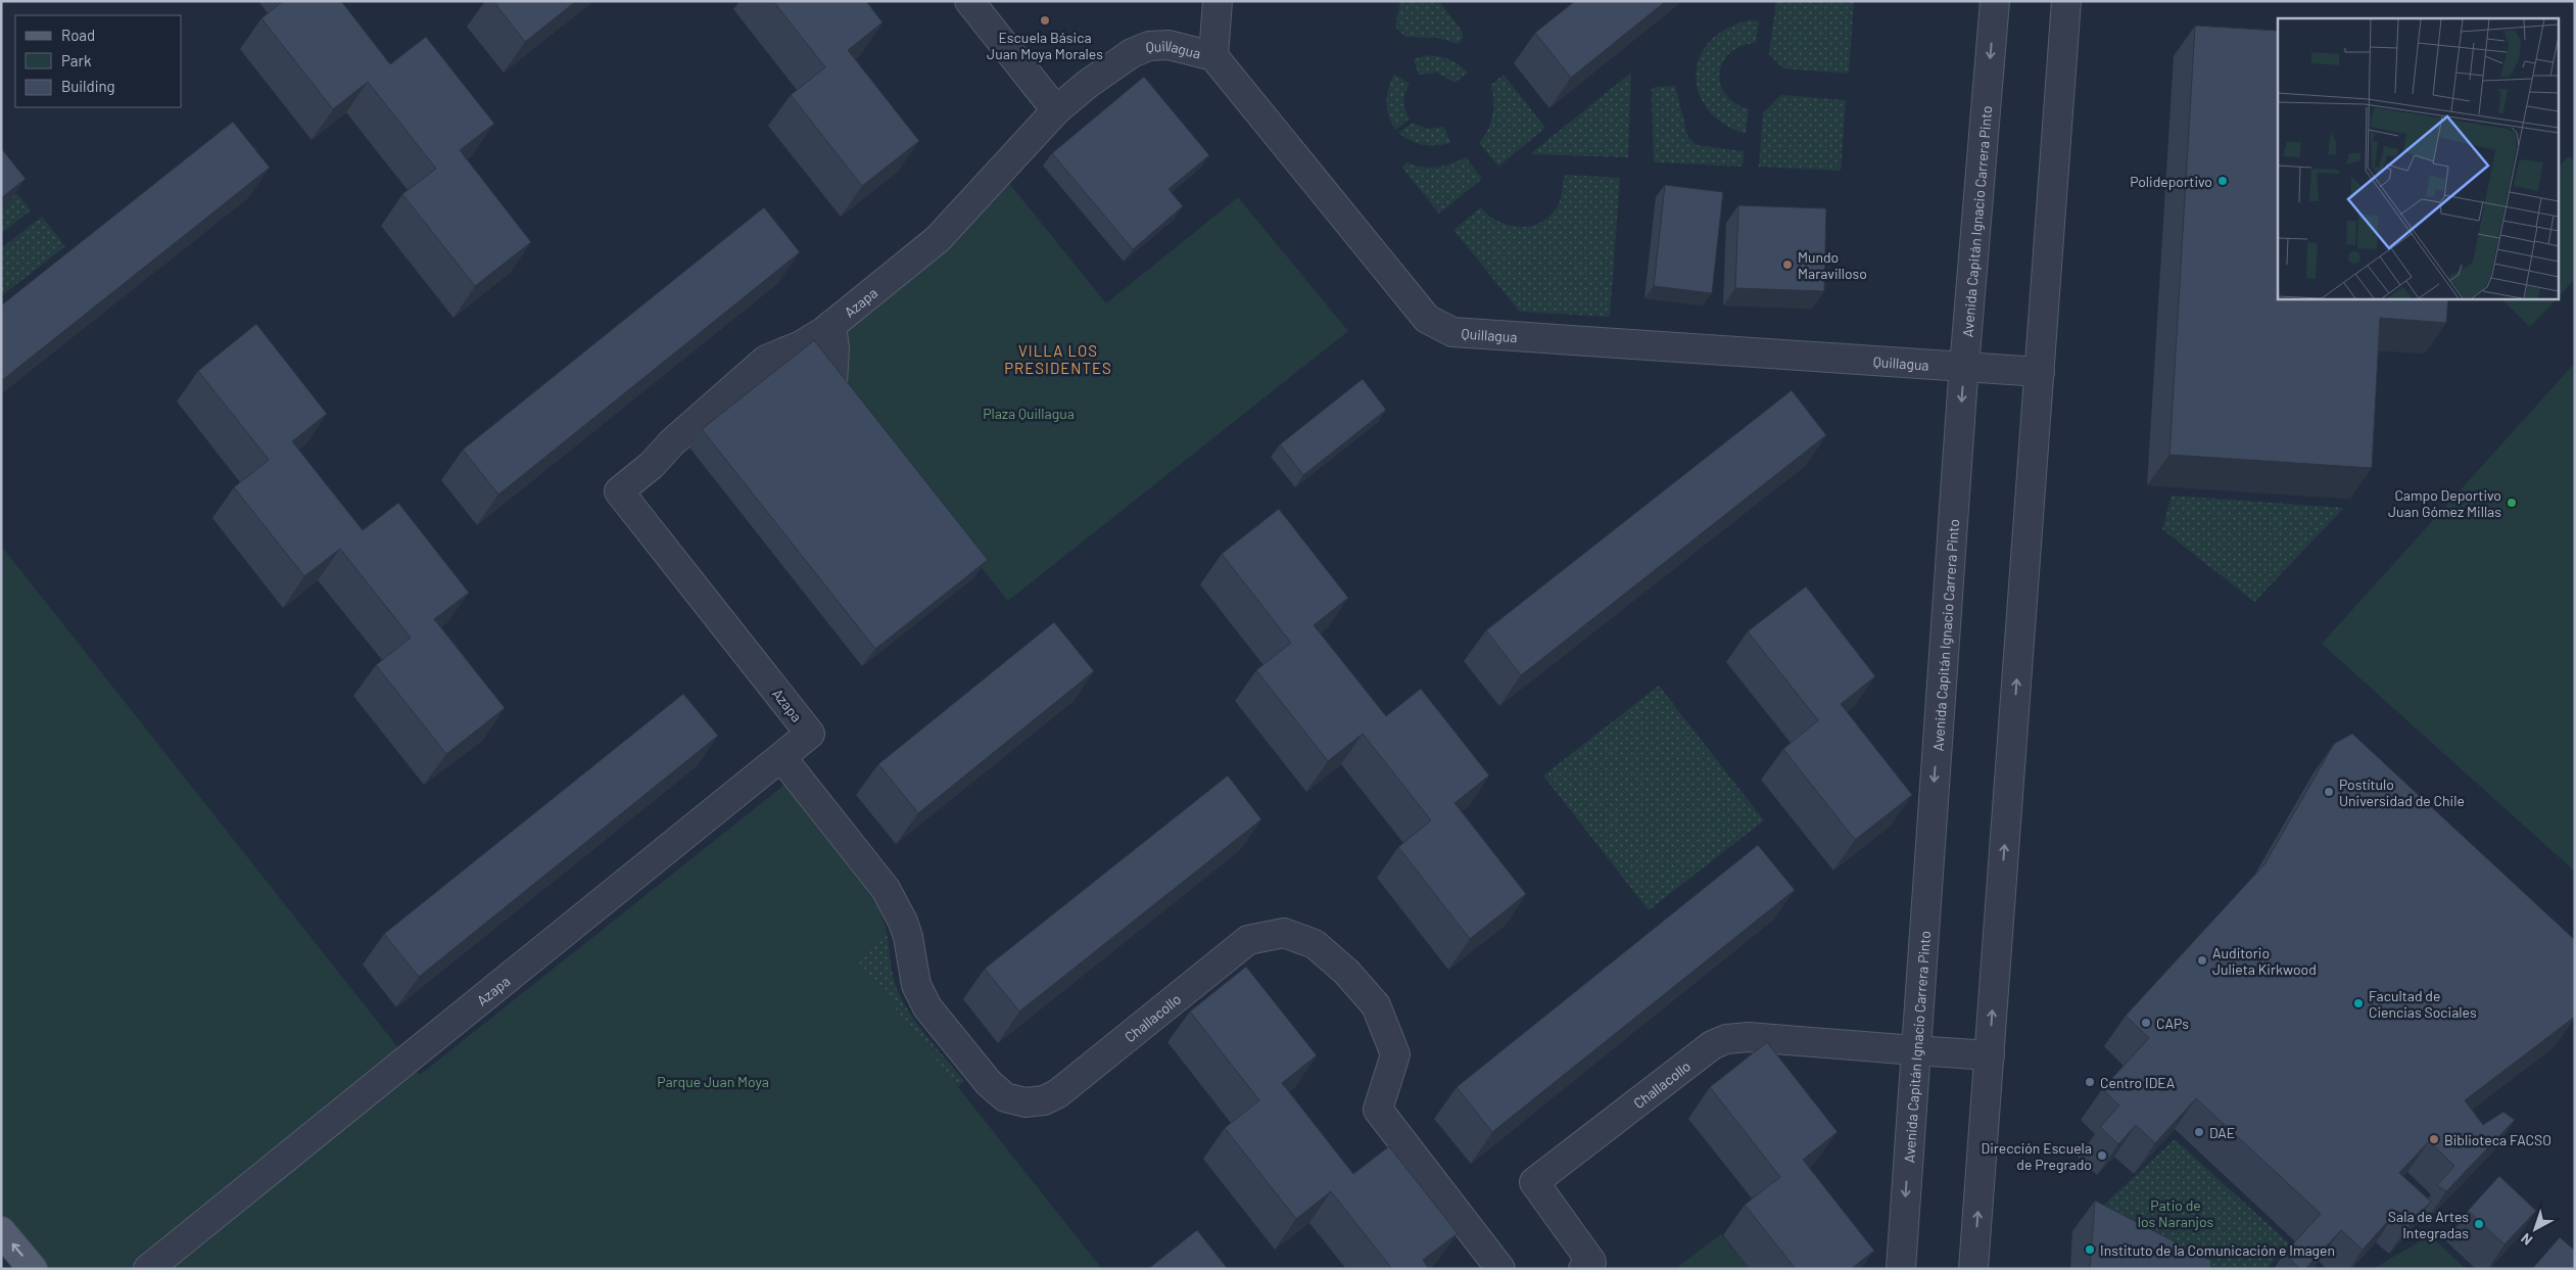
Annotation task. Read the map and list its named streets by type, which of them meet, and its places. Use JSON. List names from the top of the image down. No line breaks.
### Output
{"streets":{"street":["Quillagua","Avenida Capitán Ignacio Carrera Pinto","Azapa","Challacollo"]},"crossings":[["Quillagua","Avenida Capitán Ignacio Carrera Pinto"],["Quillagua","Azapa"],["Avenida Capitán Ignacio Carrera Pinto","Challacollo"],["Azapa","Challacollo"]],"districts":["VILLA LOS PRESIDENTES"],"parks":["Plaza Quillagua","Parque Juan Moya","Patio de los Naranjos"],"places":["Escuela Básica Juan Moya Morales","Polideportivo","Mundo Maravilloso","Campo Deportivo Juan Gómez Millas","Postítulo Universidad de Chile","Auditorio Julieta Kirkwood","Facultad de Ciencias Sociales","CAPs","Centro IDEA","DAE","Biblioteca FACSO","Dirección Escuela de Pregrado","Sala de Artes Integradas","Instituto de la Comunicación e Imagen"],"legend":["Road","Park","Building"],"north":"bottom left"}
